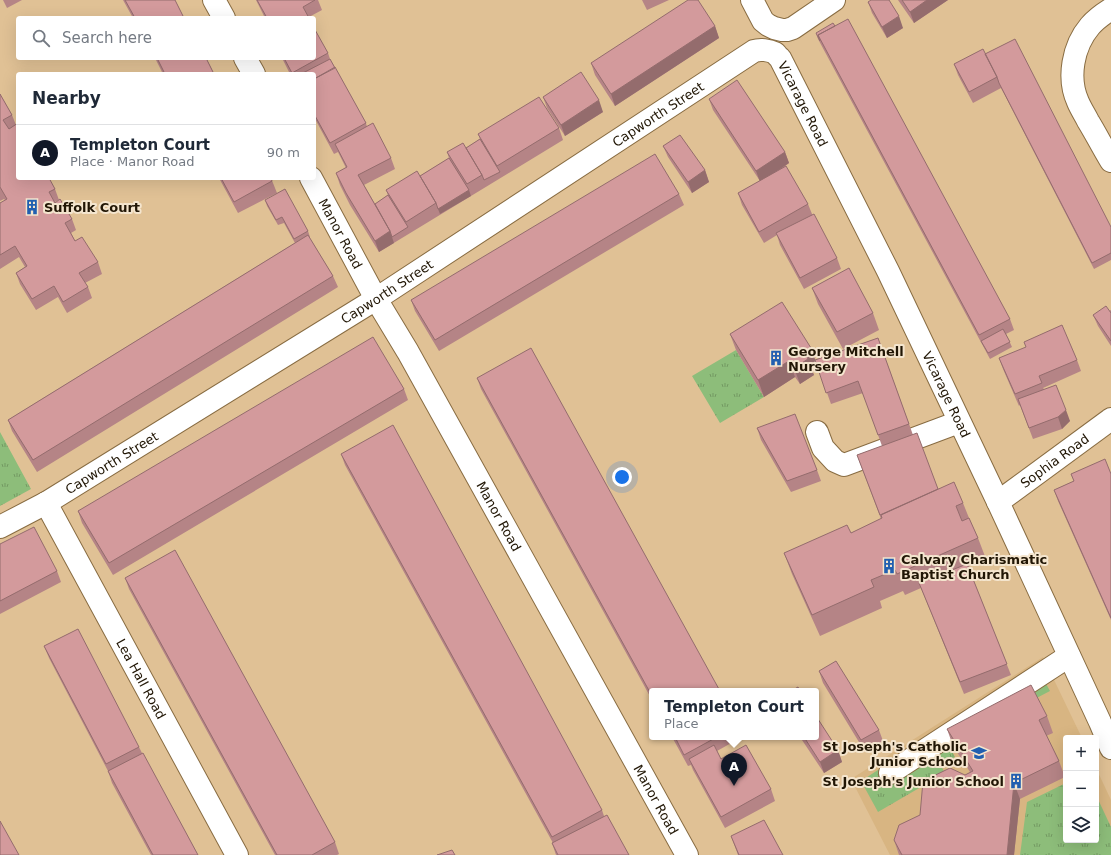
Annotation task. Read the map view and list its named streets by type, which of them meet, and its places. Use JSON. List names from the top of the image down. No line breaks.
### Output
{"streets":{"street":["Vicarage Road","Capworth Street","Manor Road","Sophia Road","Lea Hall Road"]},"crossings":[["Vicarage Road","Capworth Street"],["Vicarage Road","Sophia Road"],["Capworth Street","Manor Road"],["Capworth Street","Lea Hall Road"]],"places":{"building":["Suffolk Court","George Mitchell Nursery","Calvary Charismatic Baptist Church","St Joseph's Junior School"],"school or university":["St Joseph's Catholic Junior School"]},"page":{"search":"Search here","heading":"Nearby","list":[{"mark":"A","name":"Templeton Court","note":"Place · Manor Road","value":"90 m"}],"popup":["Templeton Court","Place"],"map_buttons":["+","−"],"pins":"A"}}
